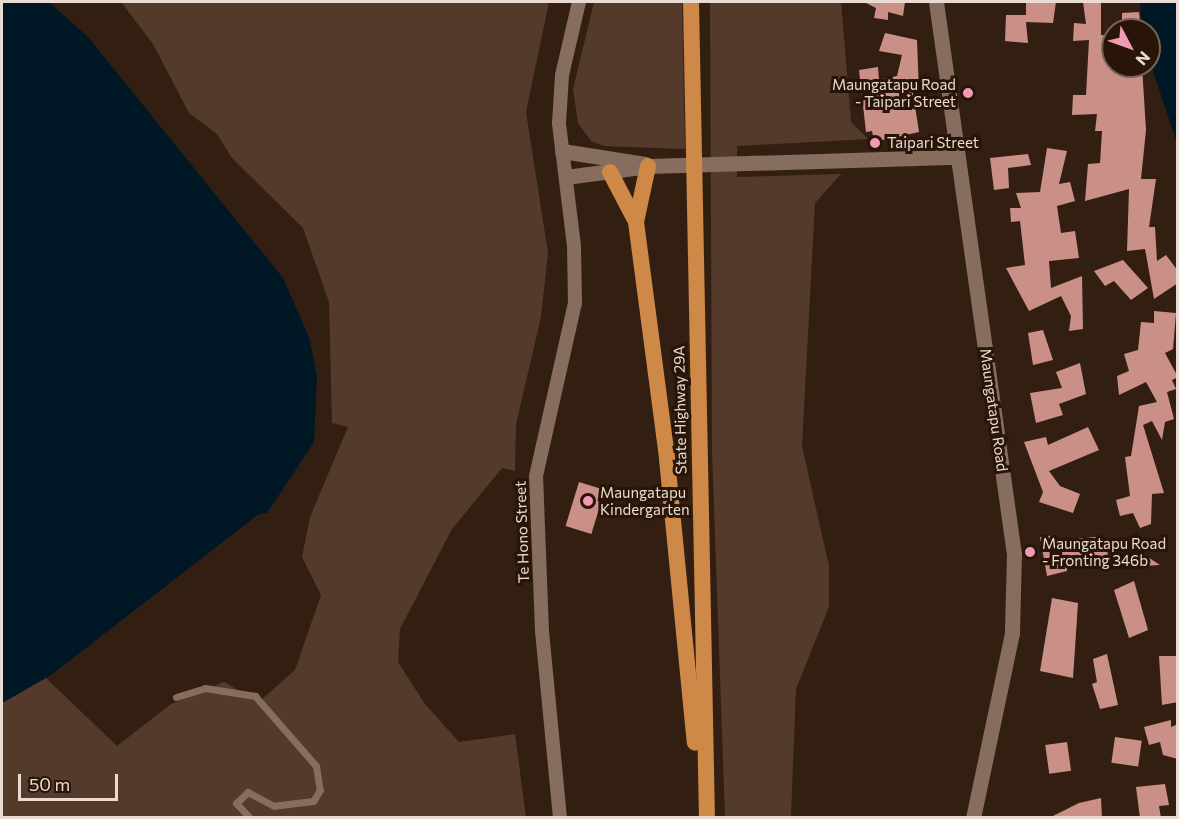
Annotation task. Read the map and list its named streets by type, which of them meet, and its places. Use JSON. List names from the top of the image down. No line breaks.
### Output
{"streets":{"highway":["State Highway 29A"],"street":["Maungatapu Road","Te Hono Street"]},"places":["Maungatapu Road - Taipari Street","Taipari Street","Maungatapu Kindergarten","Maungatapu Road - Fronting 346b"],"scale_bar":"50 m","north":"bottom right"}
